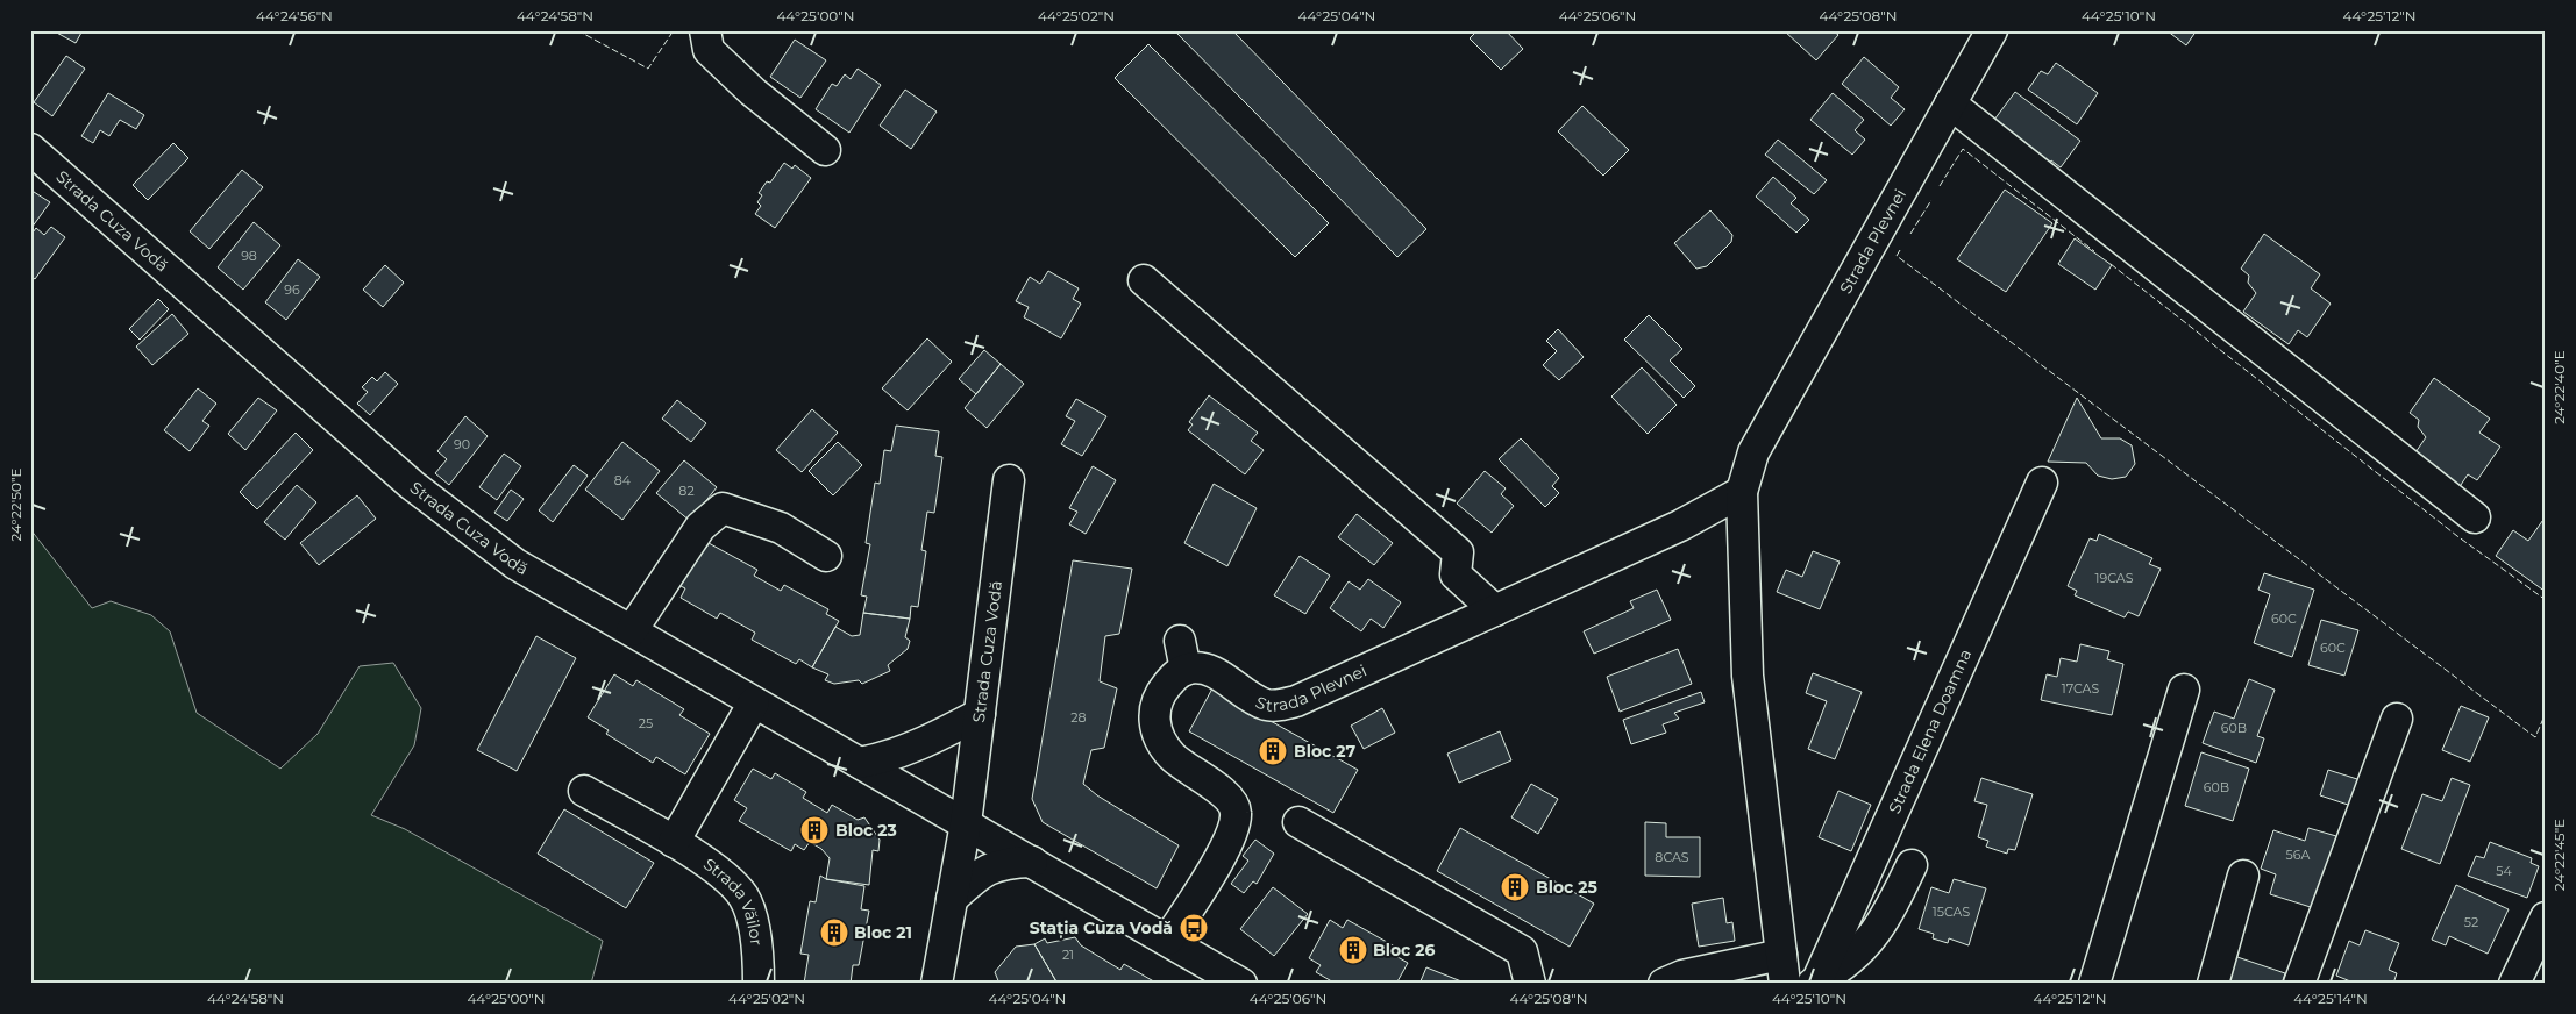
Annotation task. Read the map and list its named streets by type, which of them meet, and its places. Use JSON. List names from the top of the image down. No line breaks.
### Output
{"streets":{"street":["Strada Cuza Vodă","Strada Plevnei","Strada Elena Doamna","Strada Văilor"]},"crossings":[["Strada Cuza Vodă","Strada Plevnei"]],"places":{"building":["Bloc 27","Bloc 23","Bloc 25","Bloc 21","Bloc 26"],"bus stop":["Stația Cuza Vodă"]},"house_numbers":["98","96","90","84","82","19CAS","60C","60C","17CAS","28","25","60B","60B","56A","8CAS","54","15CAS","52","21"],"coordinates":["44°24'56\"N","44°24'58\"N","44°25'00\"N","44°25'02\"N","44°25'04\"N","44°25'06\"N","44°25'08\"N","44°25'10\"N","44°25'12\"N","24°22'40\"E","24°22'50\"E","24°22'45\"E","44°25'14\"N"]}
